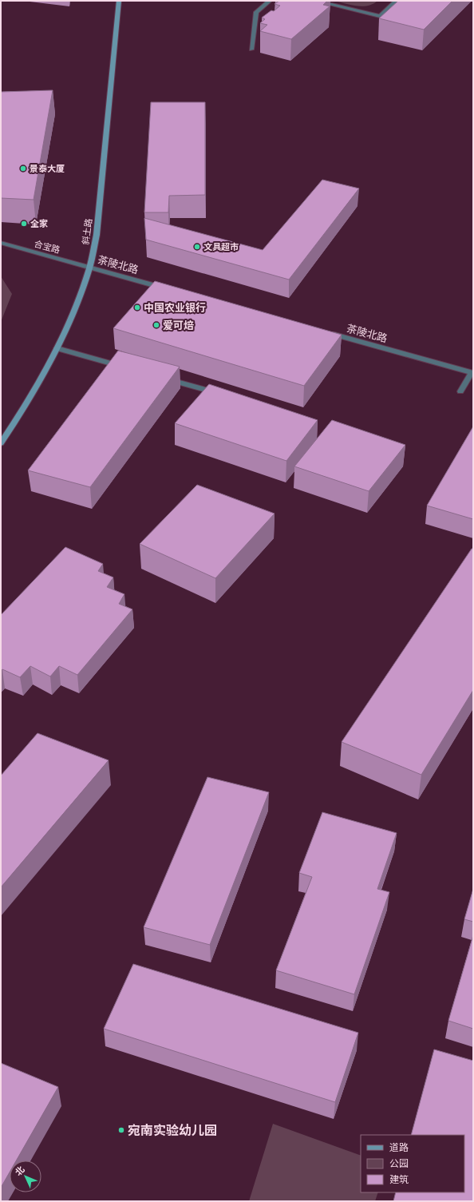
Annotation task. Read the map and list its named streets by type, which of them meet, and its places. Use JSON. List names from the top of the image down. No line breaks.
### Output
{"streets":{"main road":["斜土路"],"street":["合宝路","茶陵北路"]},"crossings":[["斜土路","合宝路"],["斜土路","茶陵北路"],["合宝路","茶陵北路"]],"places":["景泰大厦","全家","文具超市","中国农业银行","爱可焙","宛南实验幼儿园"],"legend":["道路","公园","建筑"],"north":"top left"}
